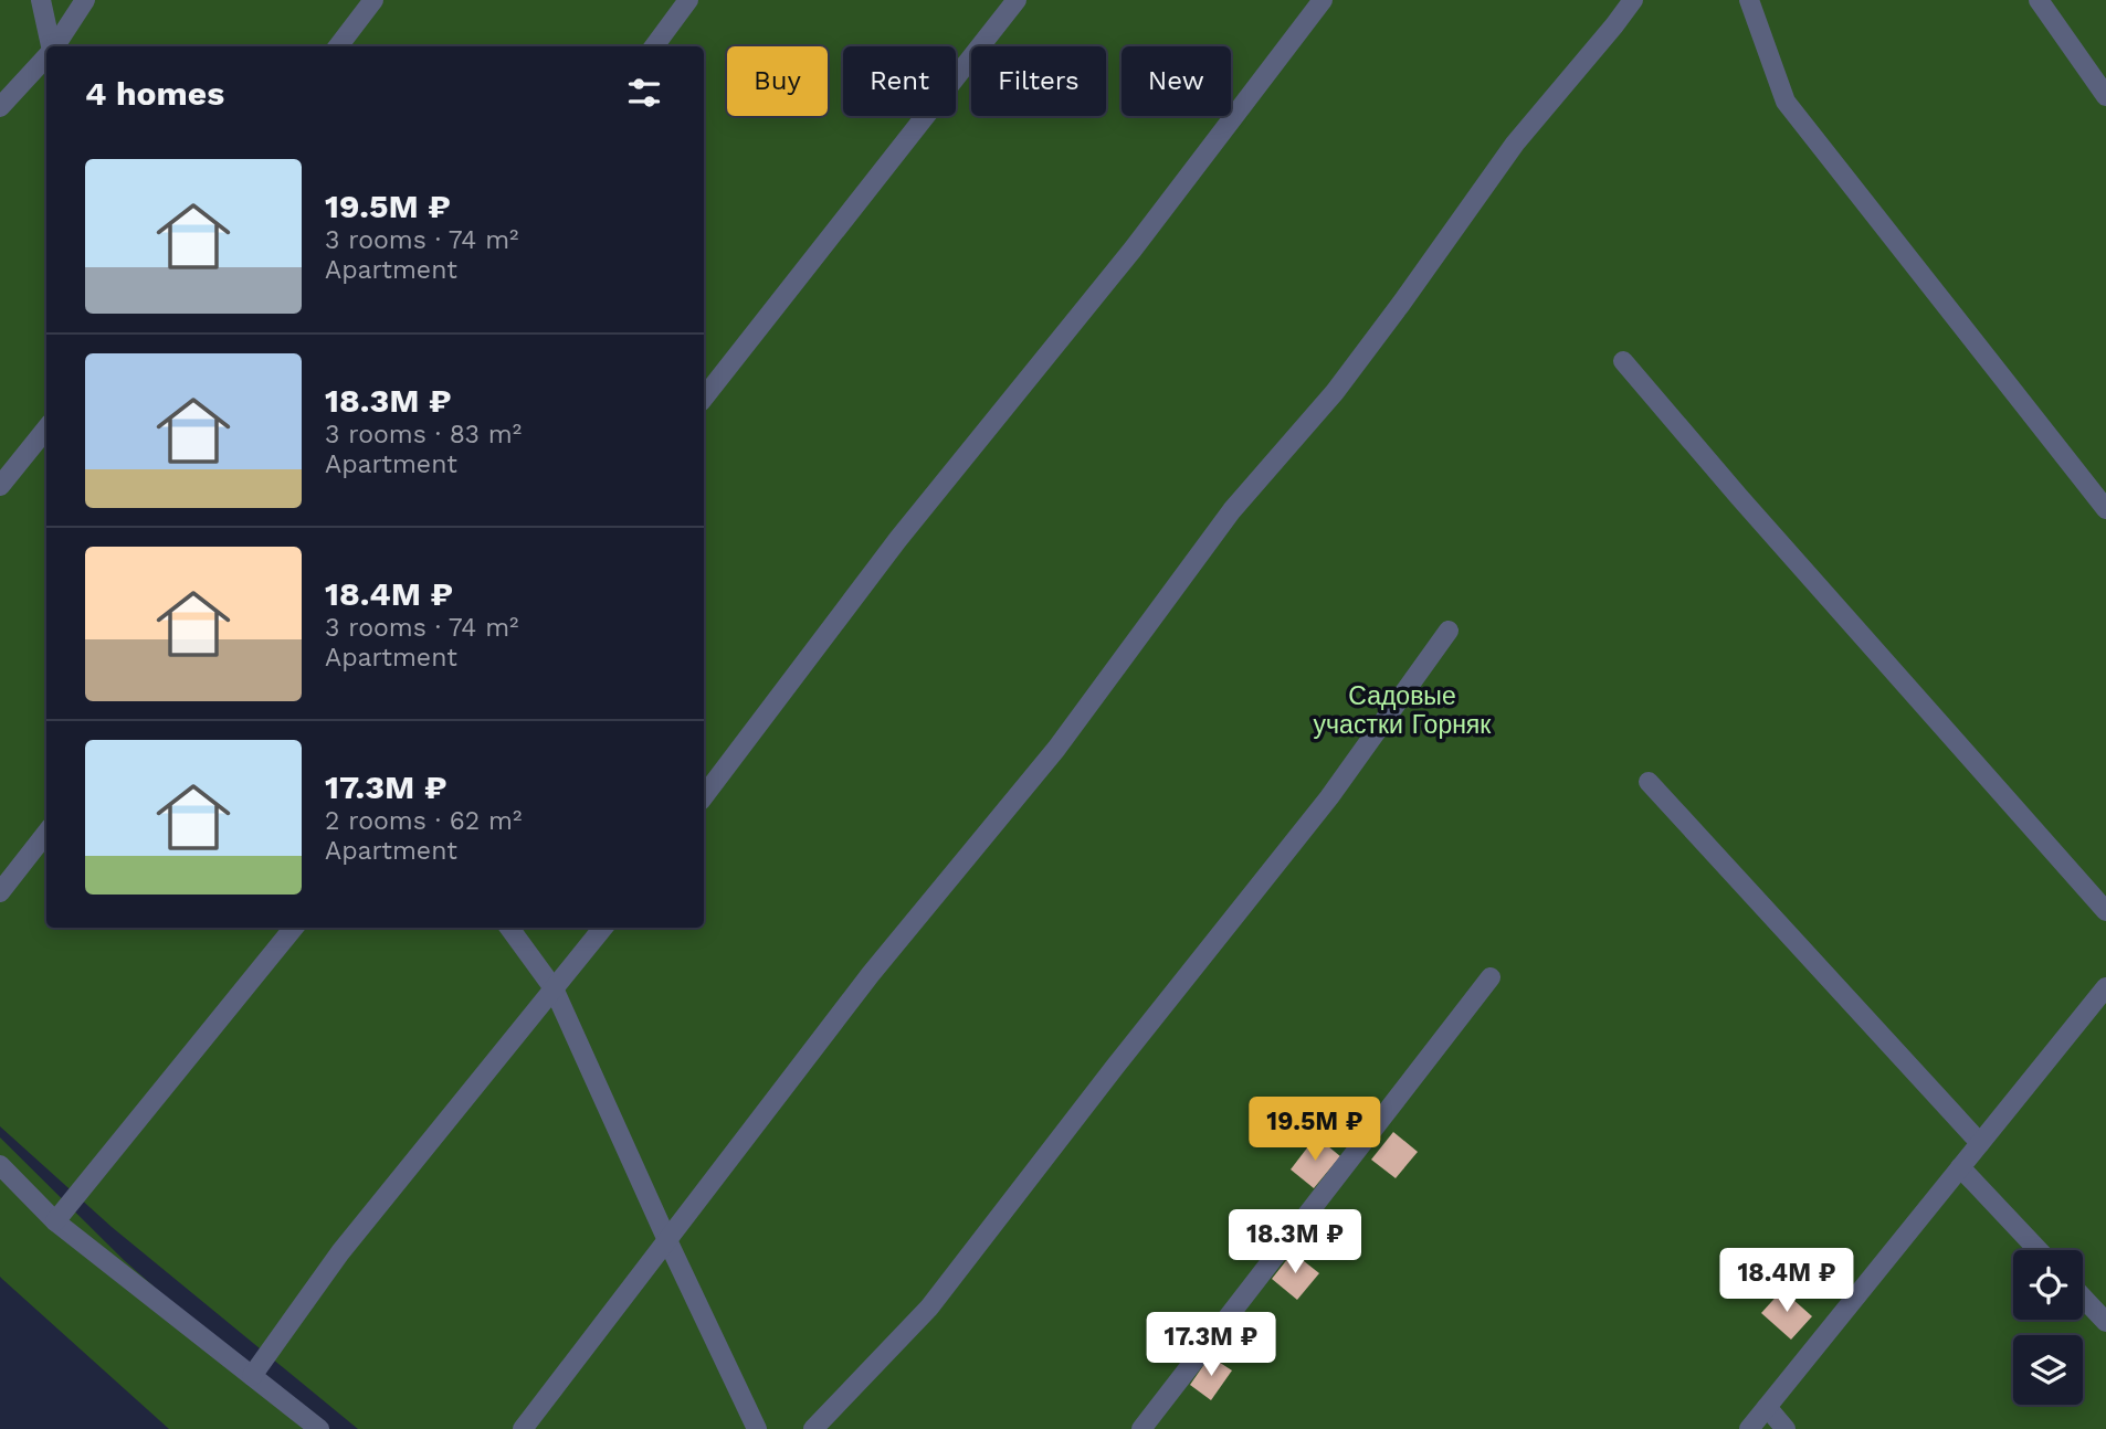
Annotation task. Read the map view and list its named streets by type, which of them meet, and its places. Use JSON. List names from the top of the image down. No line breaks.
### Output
{"parks":["Садовые участки Горняк"],"page":{"chip":["Buy","Rent","Filters","New"],"heading":"4 homes","list":[{"name":"19.5M ₽","note":"3 rooms · 74 m² · Apartment"},{"name":"18.3M ₽","note":"3 rooms · 83 m² · Apartment"},{"name":"18.4M ₽","note":"3 rooms · 74 m² · Apartment"},{"name":"17.3M ₽","note":"2 rooms · 62 m² · Apartment"}],"price":["19.5M ₽","18.3M ₽","18.4M ₽","17.3M ₽"]}}
